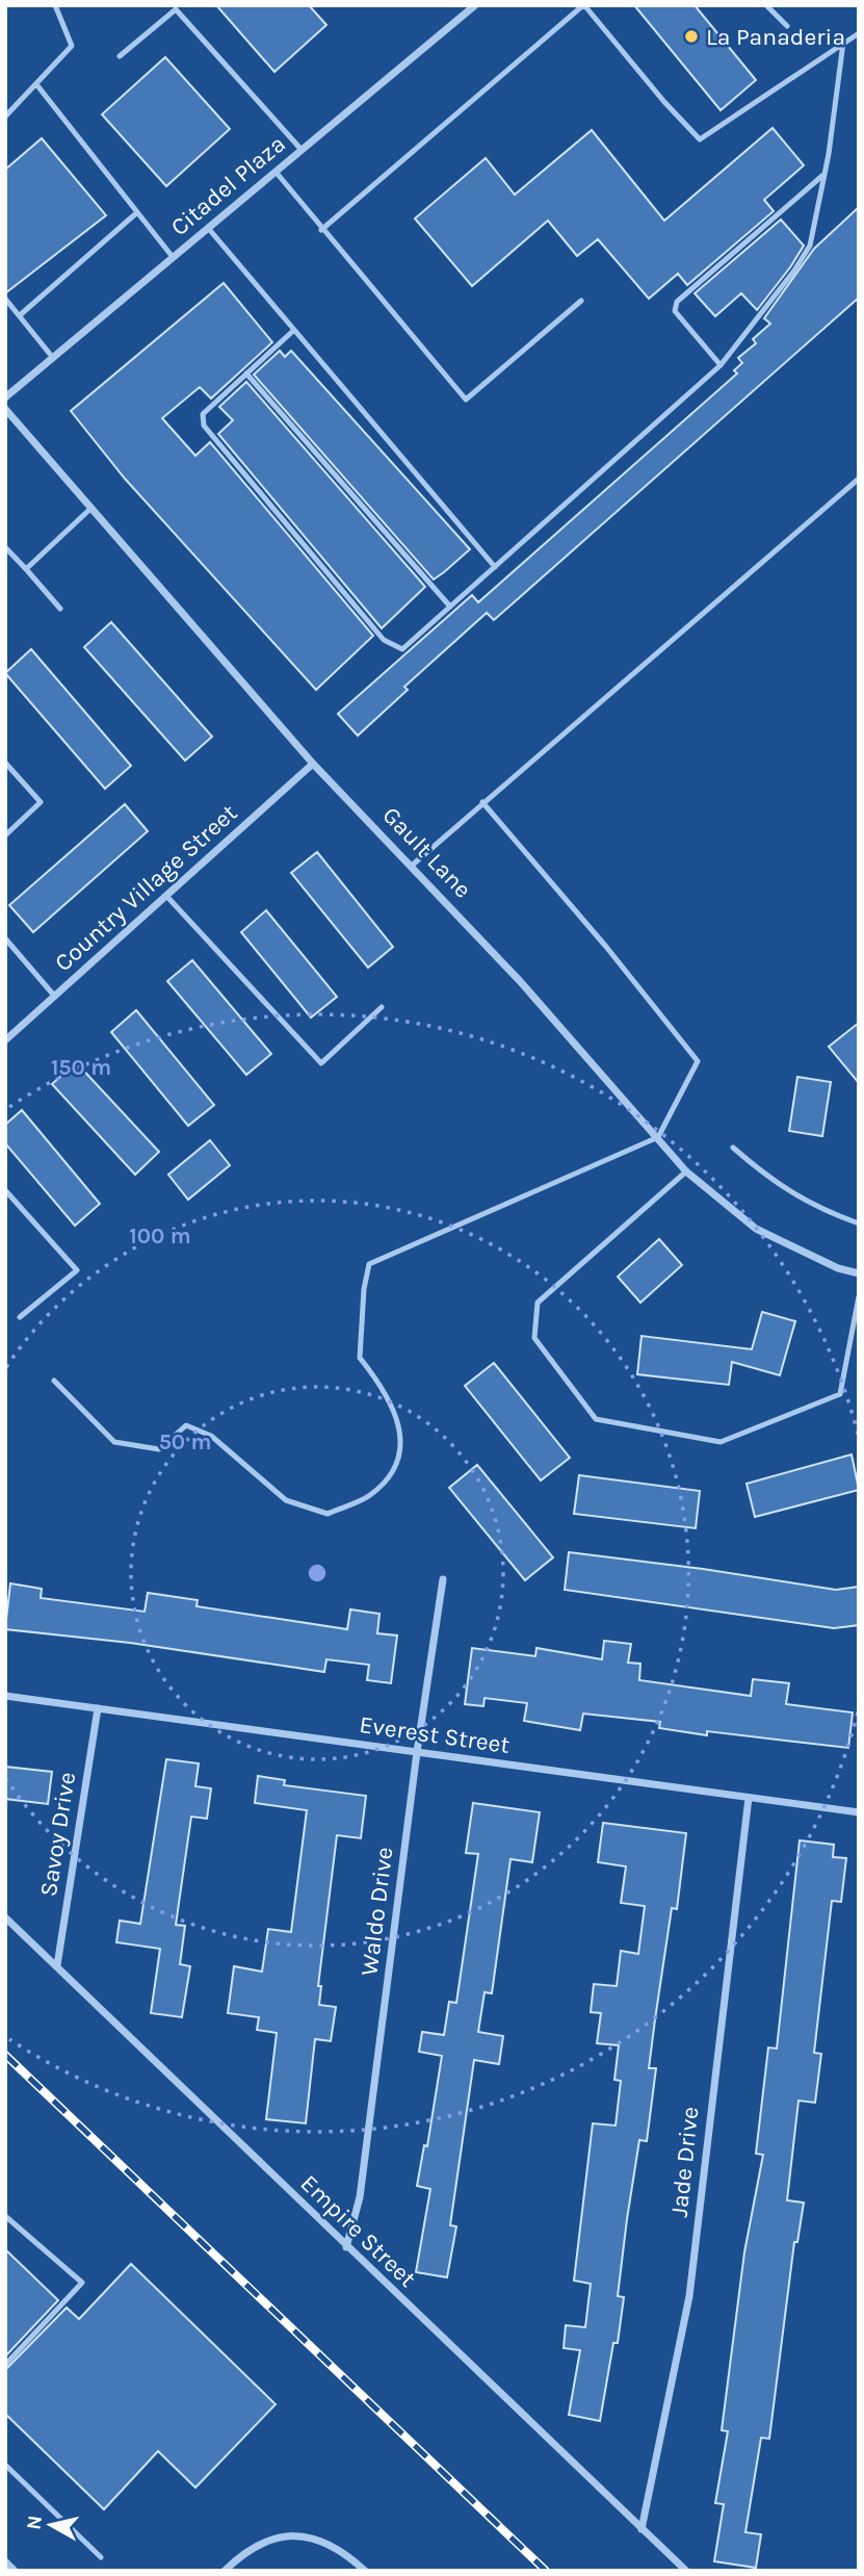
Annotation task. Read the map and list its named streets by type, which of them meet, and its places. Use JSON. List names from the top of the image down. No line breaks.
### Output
{"streets":{"street":["Citadel Plaza","Gault Lane","Country Village Street","Everest Street","Savoy Drive","Waldo Drive","Jade Drive","Empire Street"]},"crossings":[["Gault Lane","Country Village Street"],["Everest Street","Savoy Drive"],["Everest Street","Waldo Drive"],["Everest Street","Jade Drive"],["Savoy Drive","Empire Street"],["Waldo Drive","Empire Street"],["Jade Drive","Empire Street"]],"places":["La Panaderia"],"north":"left","rings":["150 m","100 m","50 m"]}
